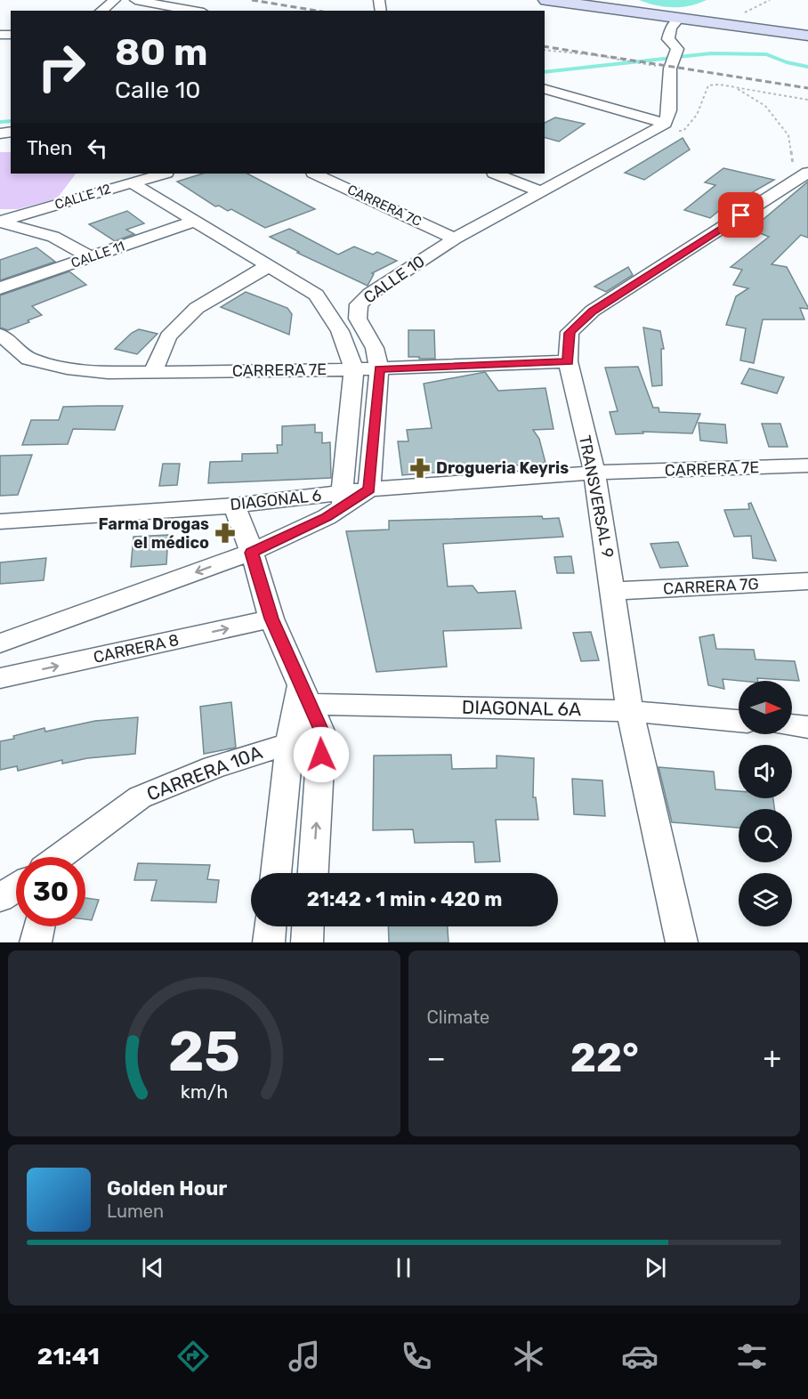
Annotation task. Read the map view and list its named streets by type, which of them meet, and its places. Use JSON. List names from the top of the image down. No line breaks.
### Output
{"streets":{"street":["CALLE 12","CARRERA 7C","CALLE 11","CALLE 10","CARRERA 7E","TRANSVERSAL 9","DIAGONAL 6","CARRERA 7G","CARRERA 8","DIAGONAL 6A","CARRERA 10A"]},"crossings":[["CARRERA 7C","CALLE 10"],["CALLE 10","CARRERA 7E"],["CALLE 10","DIAGONAL 6"],["CARRERA 7E","TRANSVERSAL 9"],["CARRERA 7E","DIAGONAL 6"],["TRANSVERSAL 9","DIAGONAL 6"],["TRANSVERSAL 9","CARRERA 7G"],["TRANSVERSAL 9","DIAGONAL 6A"]],"places":{"pharmacy":["Drogueria Keyris","Farma Drogas el médico"]},"north":"right","page":{"turn":["80 m","Calle 10"],"then":"Then","limit":"30","trip":"21:42 · 1 min · 420 m","tile":"Climate","heat":["−","22°","+"],"song":["Golden Hour","Lumen"],"tabs":"21:41","gauge":["25","km/h"]}}
